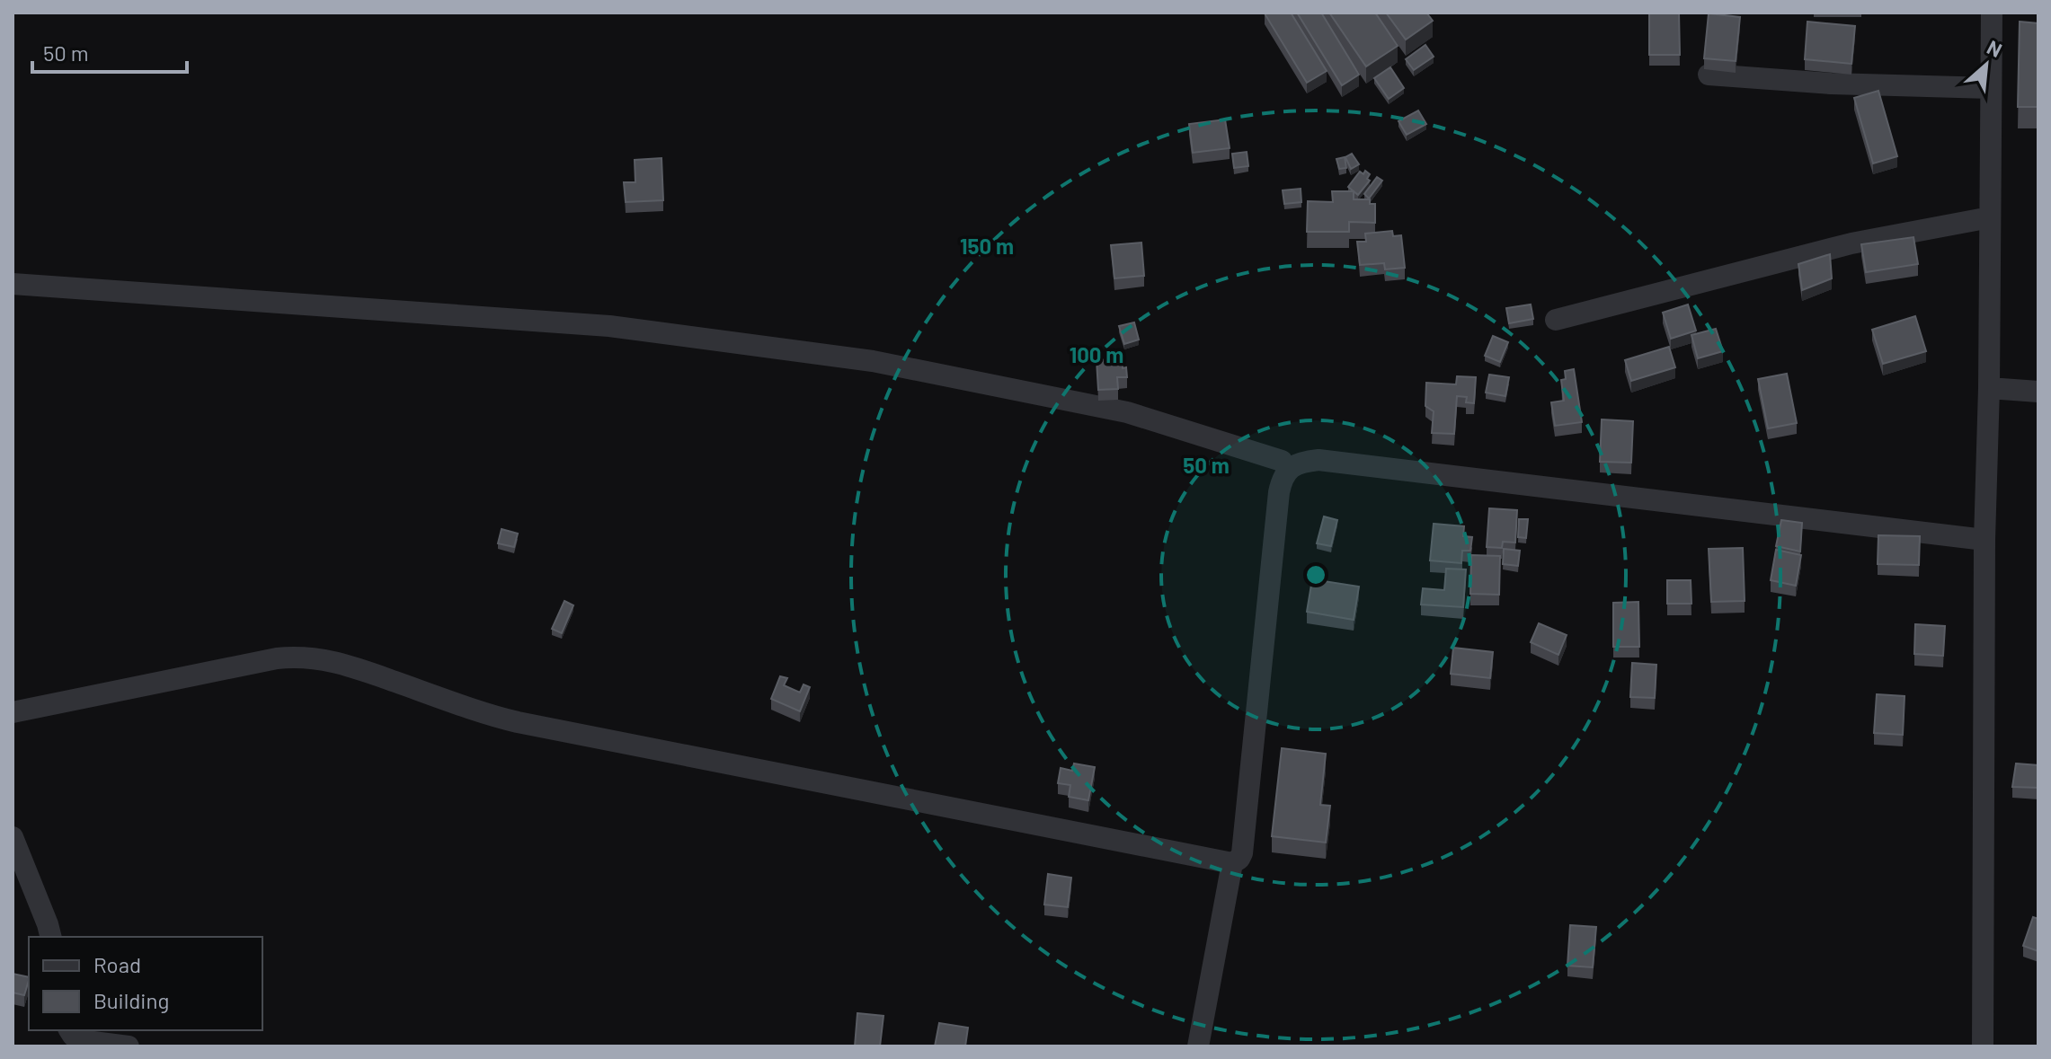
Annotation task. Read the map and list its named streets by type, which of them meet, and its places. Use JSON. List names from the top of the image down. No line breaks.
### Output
{"legend":["Road","Building"],"scale_bar":"50 m","north":"top right","rings":["150 m","100 m","50 m"]}
